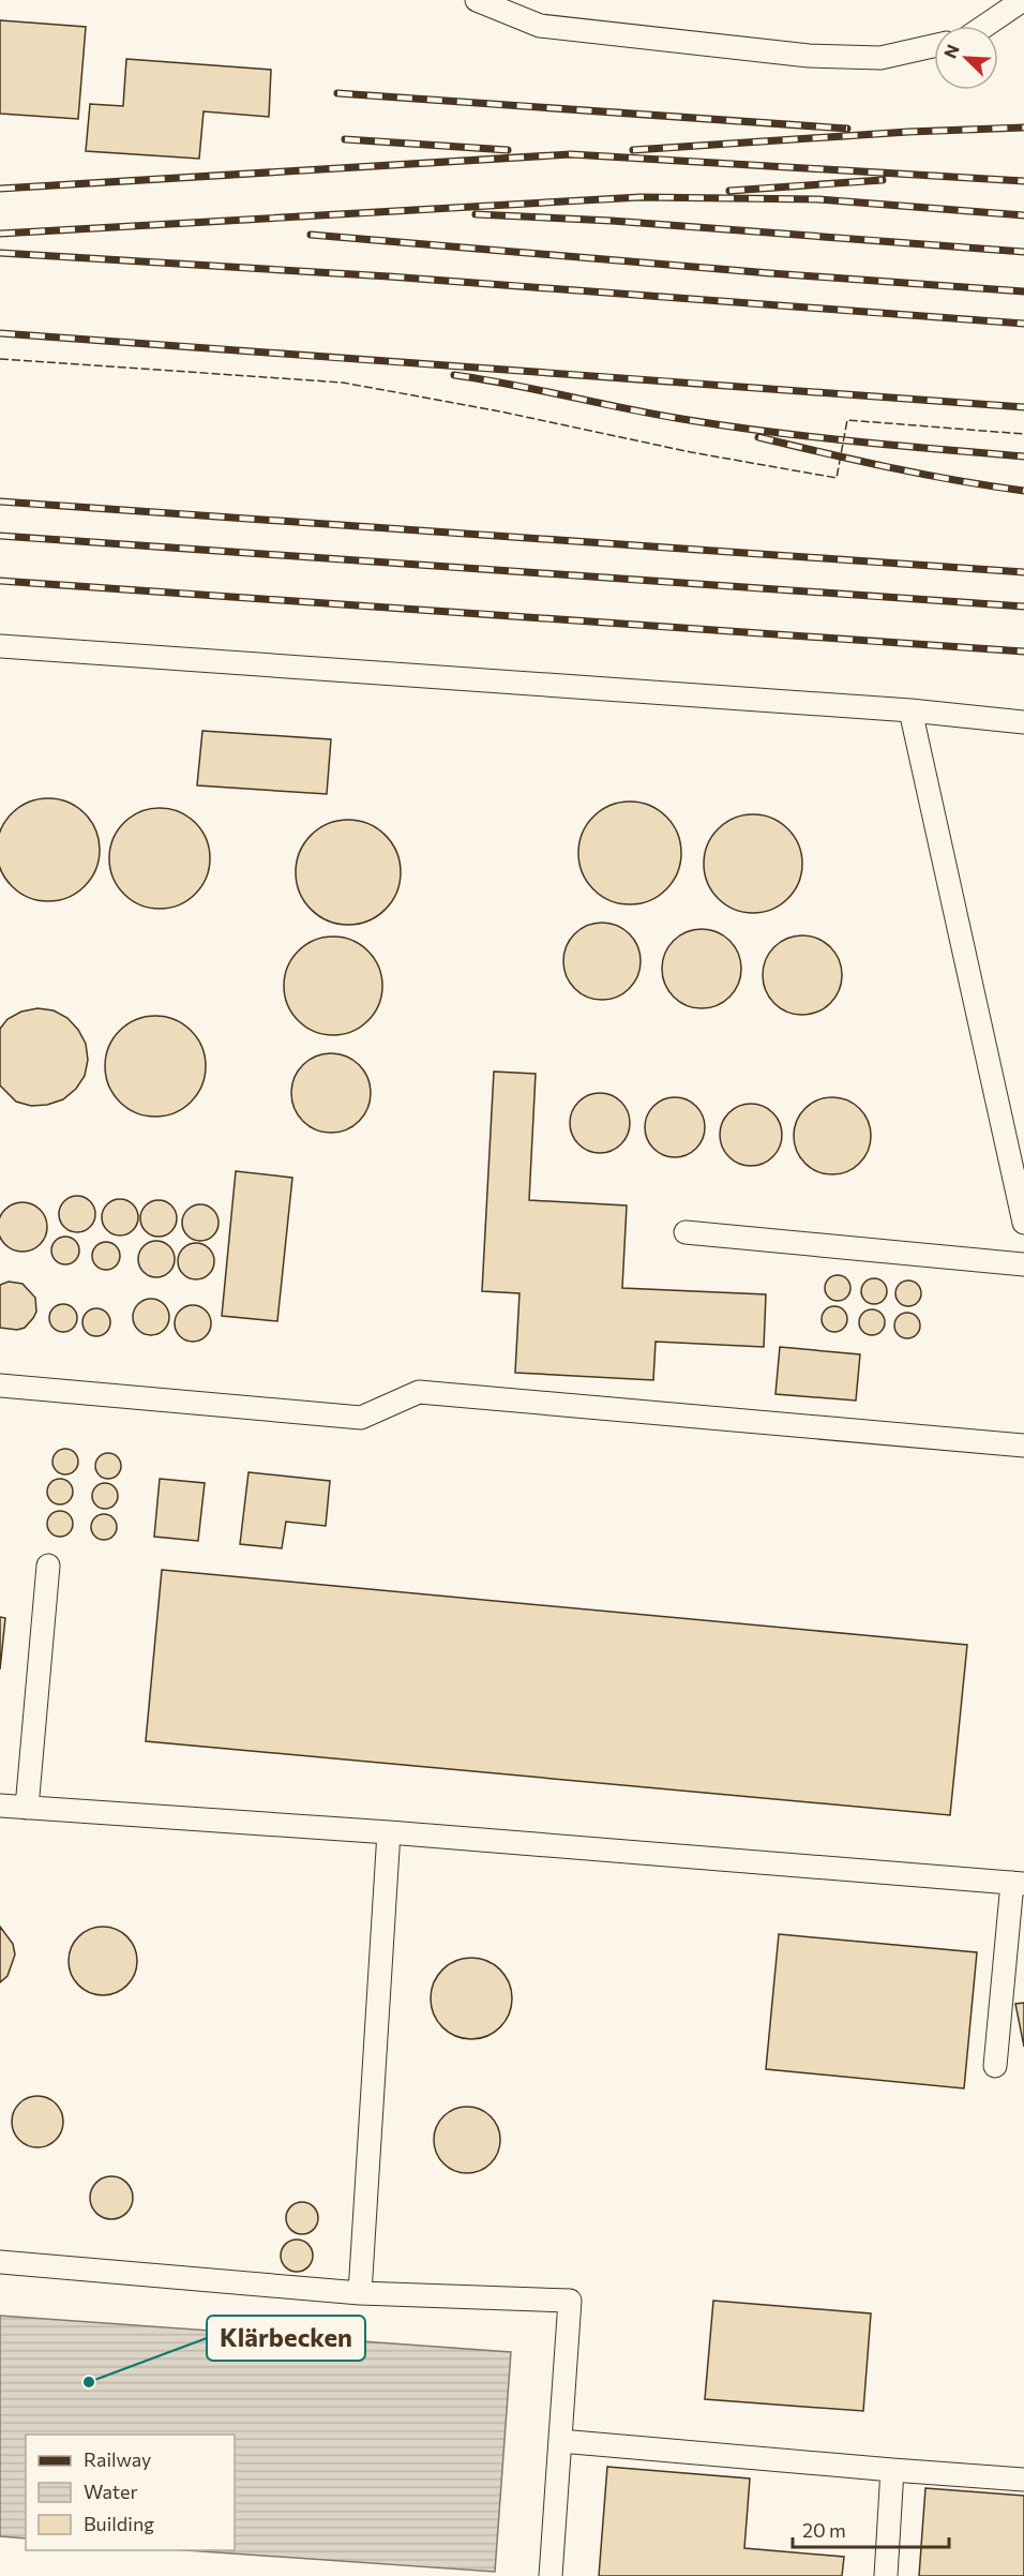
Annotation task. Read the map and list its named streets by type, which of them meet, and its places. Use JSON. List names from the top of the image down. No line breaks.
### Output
{"places":["Klärbecken"],"legend":["Railway","Water","Building"],"scale_bar":"20 m","north":"top left"}
